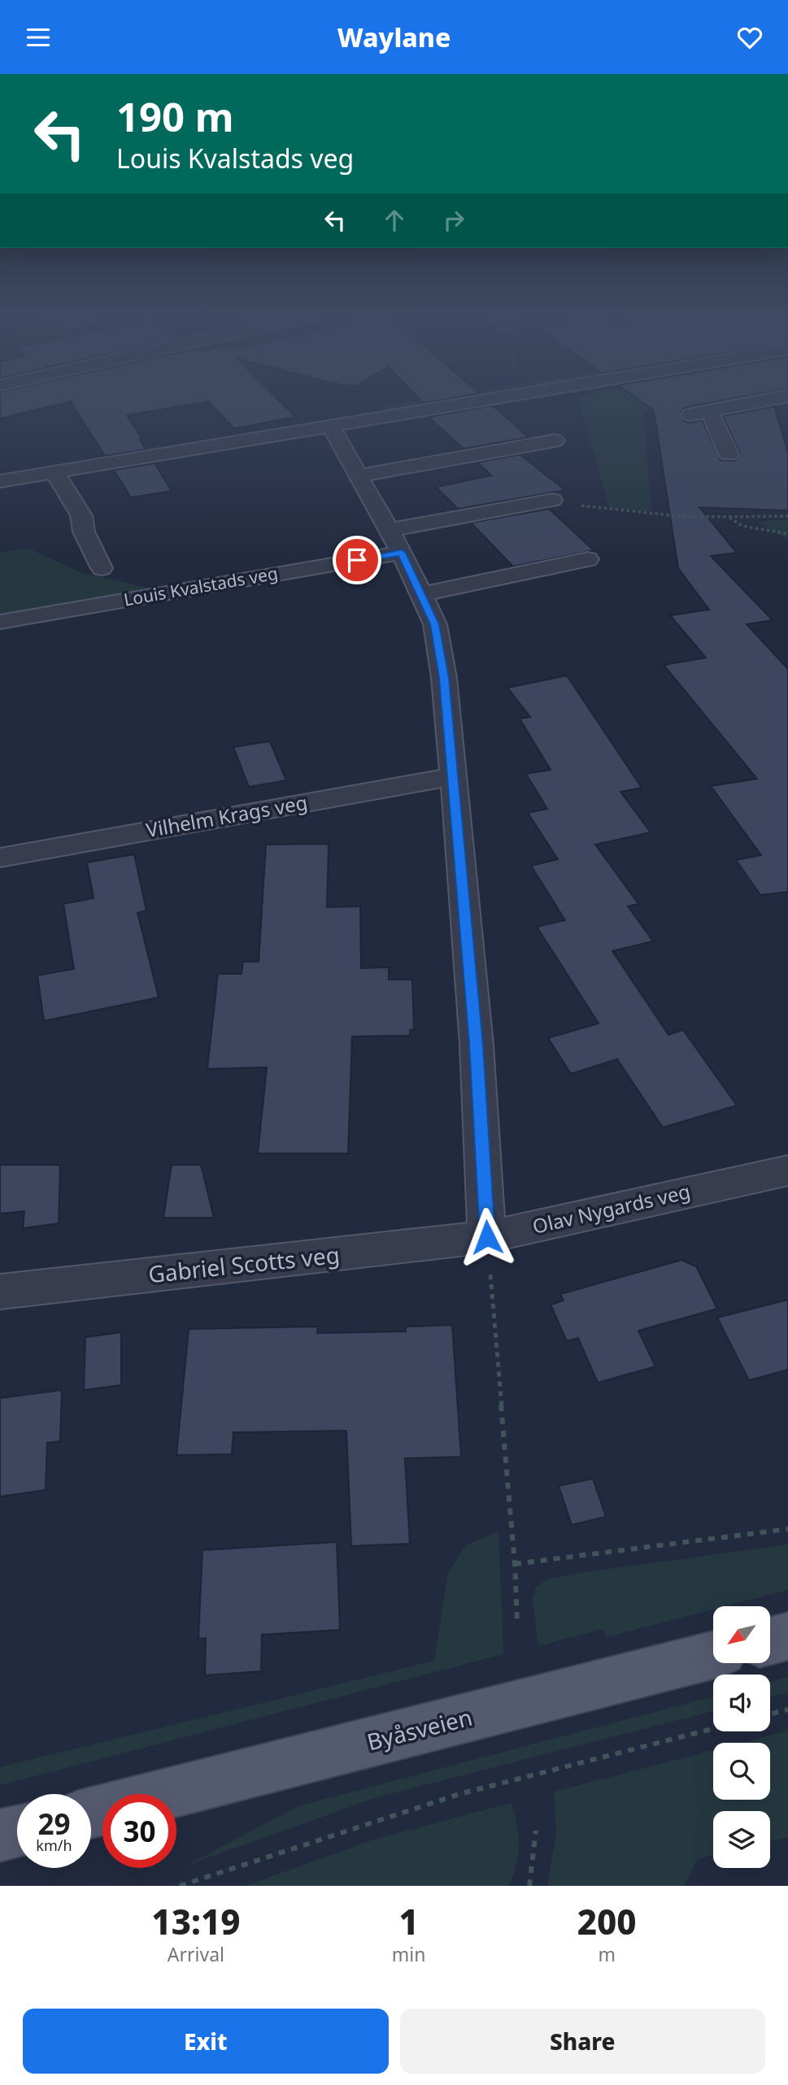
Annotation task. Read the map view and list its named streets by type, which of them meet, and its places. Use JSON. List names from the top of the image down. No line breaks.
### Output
{"streets":{"main road":["Byåsveien"],"street":["Louis Kvalstads veg","Vilhelm Krags veg","Olav Nygards veg","Gabriel Scotts veg"]},"crossings":[["Olav Nygards veg","Gabriel Scotts veg"]],"north":"bottom left","page":{"header":"Waylane","turn":["190 m","Louis Kvalstads veg"],"speed":"29 km/h","limit":"30","eta":["13:19","Arrival","1","min","200","m"],"buttons":["Exit","Share"]}}
